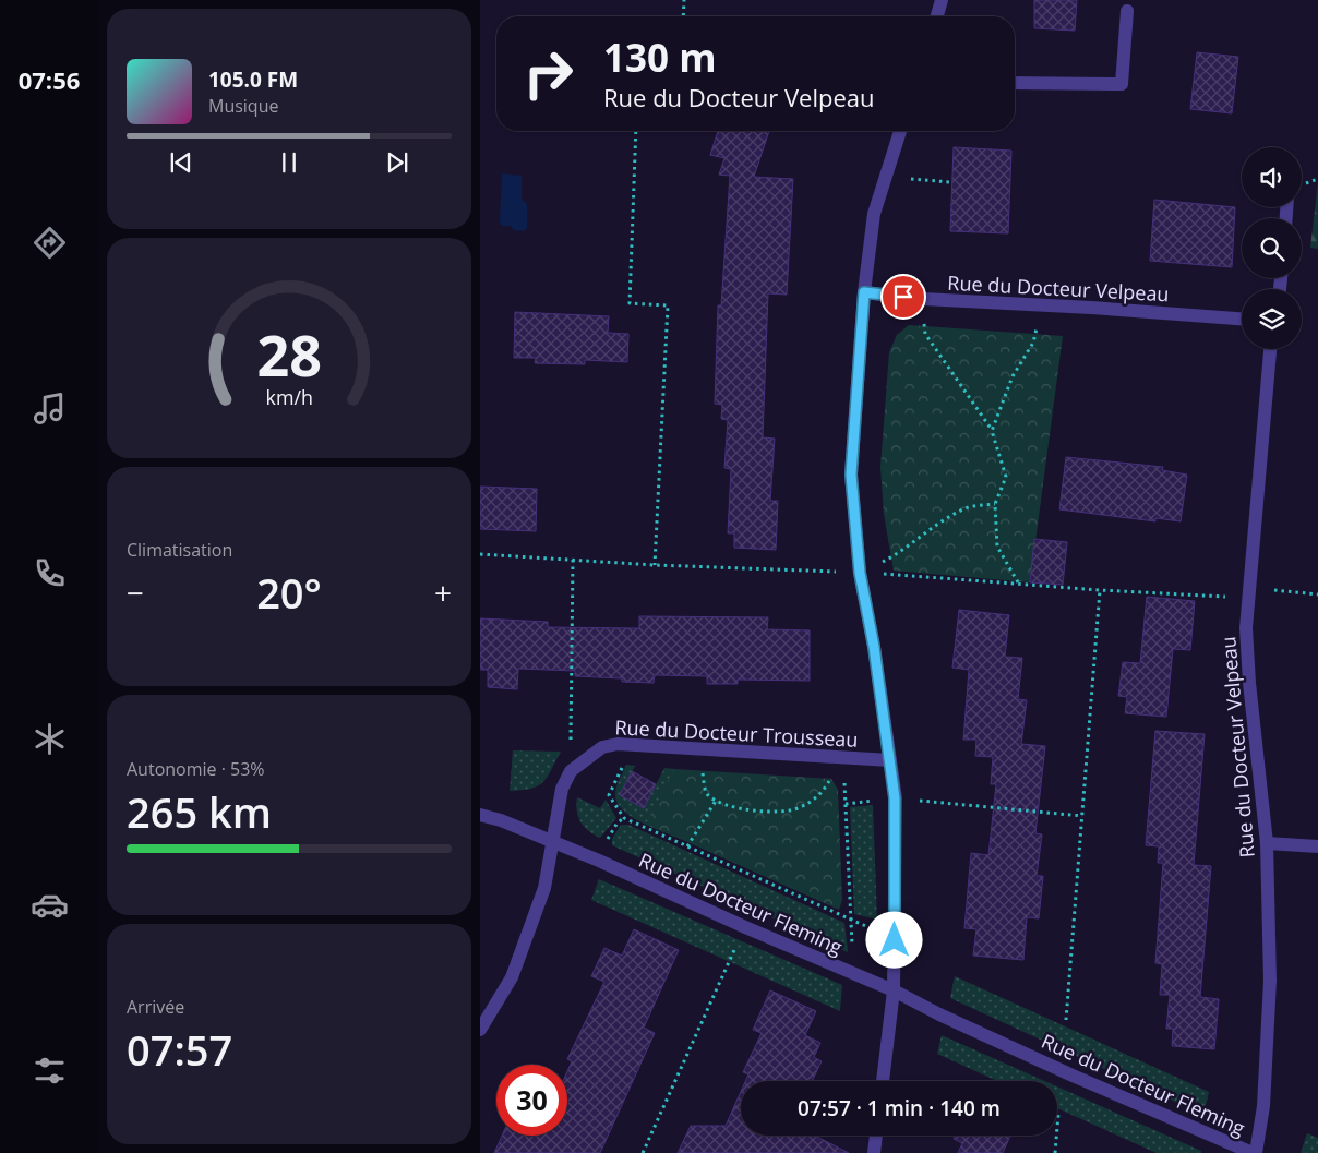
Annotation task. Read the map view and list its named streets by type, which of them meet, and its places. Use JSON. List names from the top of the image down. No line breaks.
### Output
{"streets":{"street":["Rue du Docteur Velpeau","Rue du Docteur Trousseau","Rue du Docteur Fleming"]},"crossings":[["Rue du Docteur Velpeau","Rue du Docteur Fleming"]],"page":{"tabs":"07:56","turn":["130 m","Rue du Docteur Velpeau"],"song":["105.0 FM","Musique"],"tile":["Climatisation",["Autonomie · 53%","265 km"],["Arrivée","07:57"]],"heat":["−","20°","+"],"limit":"30","trip":"07:57 · 1 min · 140 m","gauge":["28","km/h"]}}
